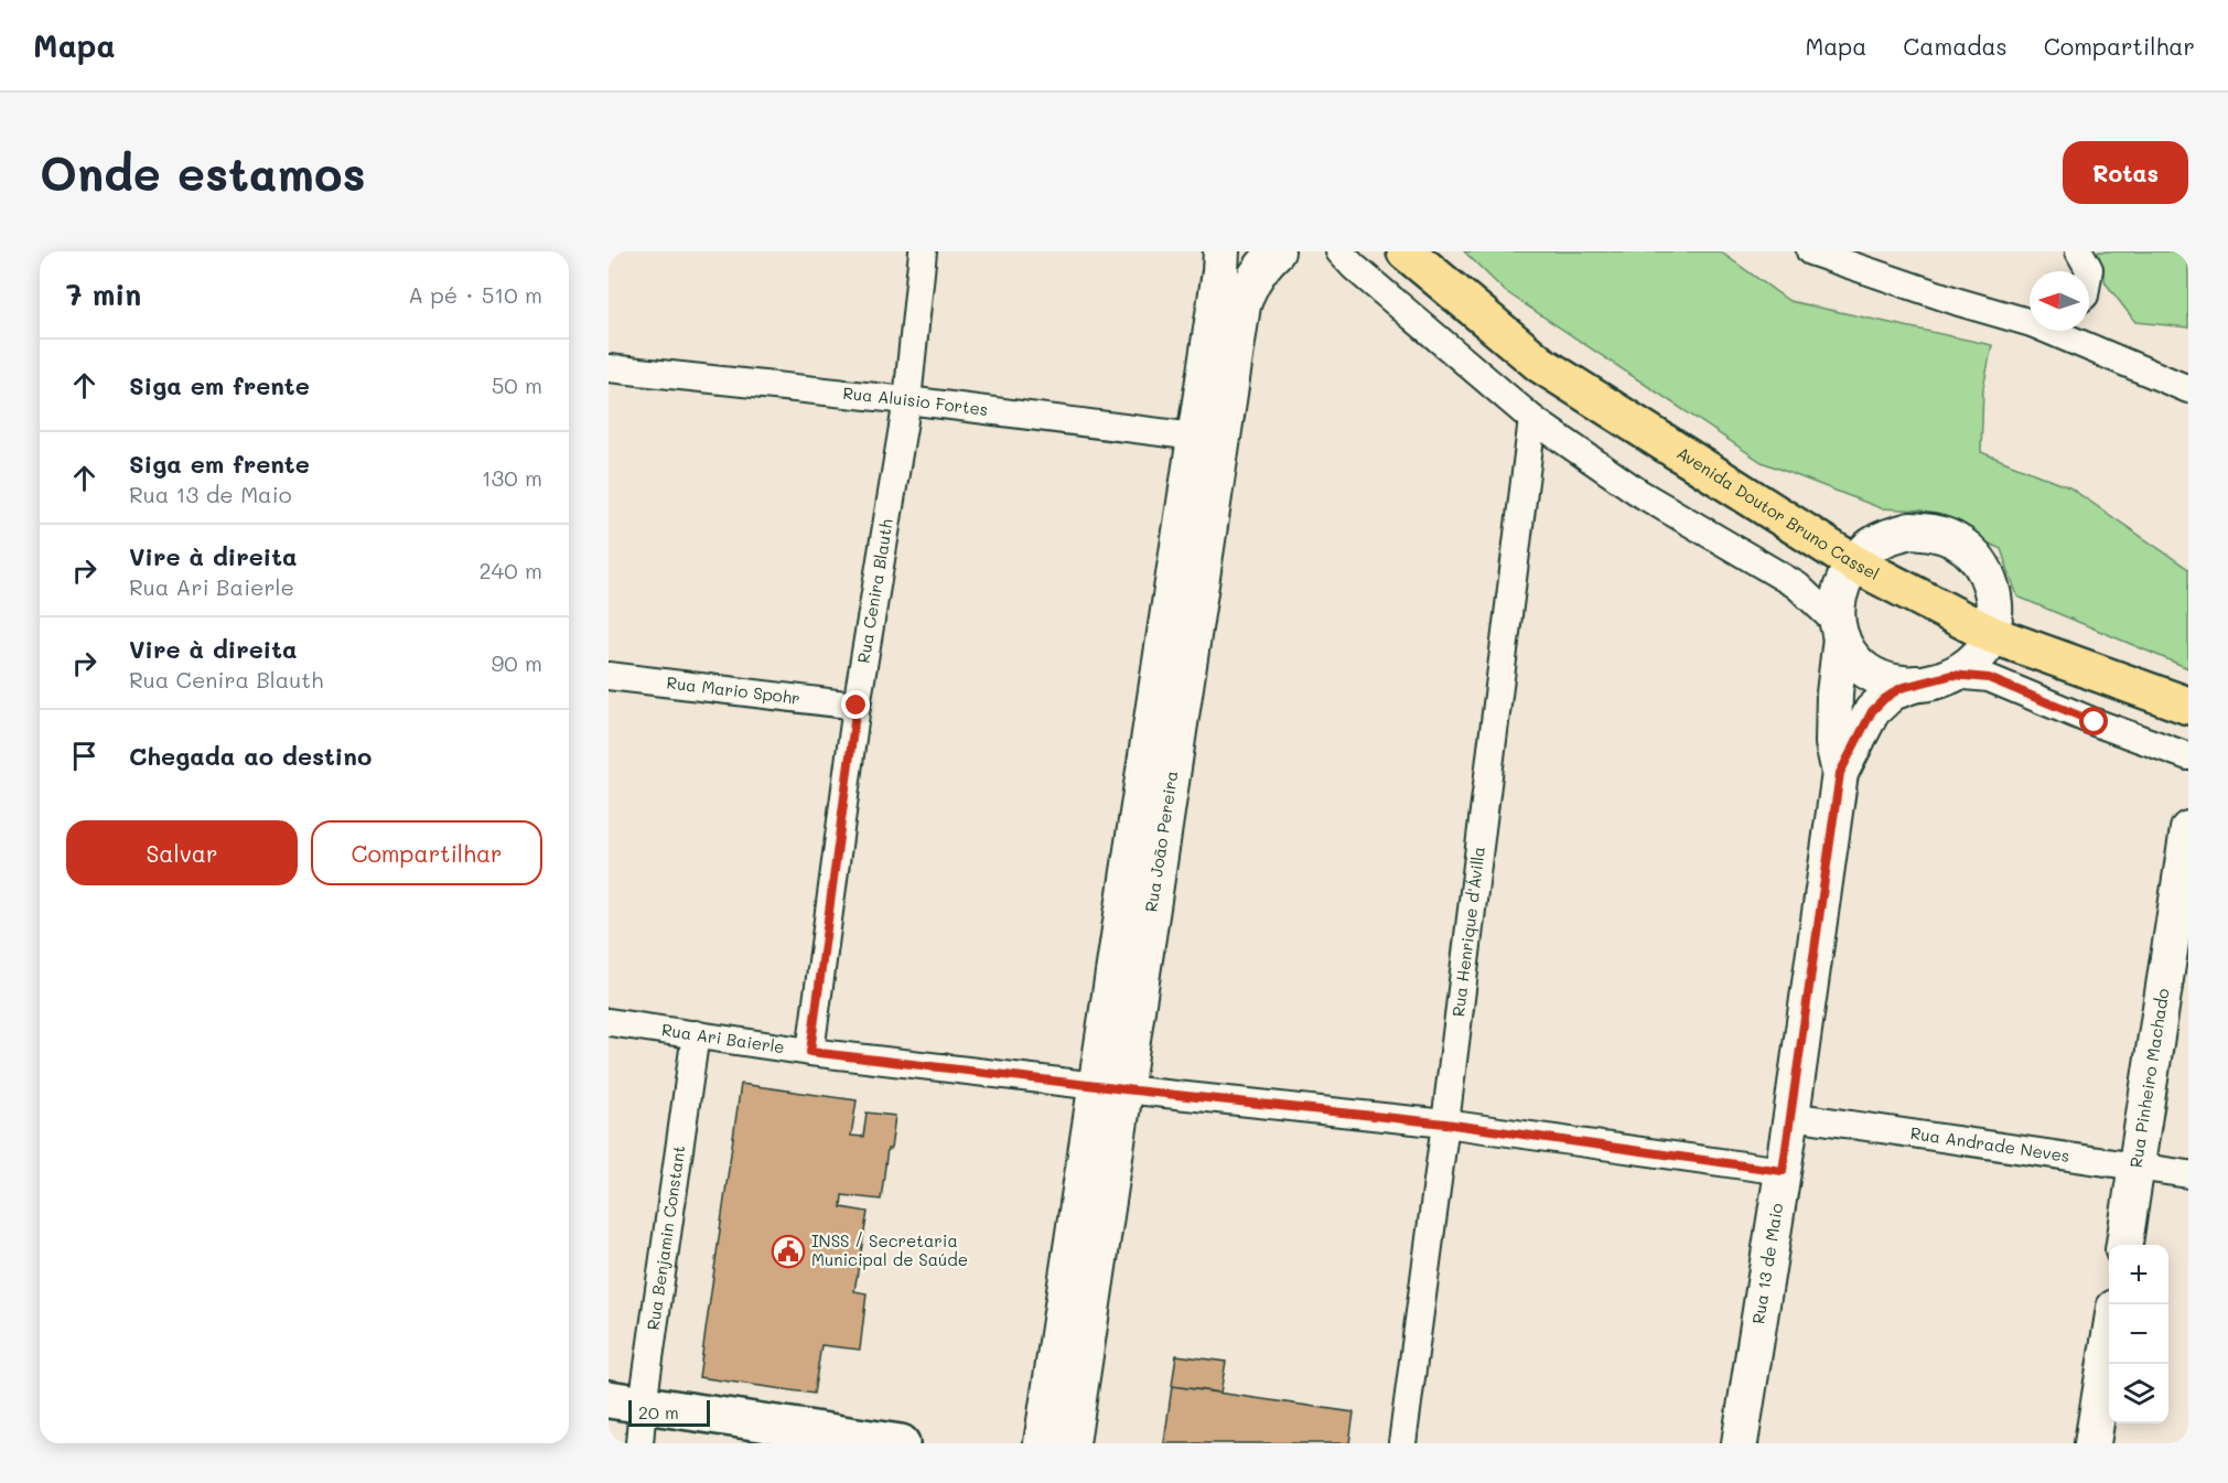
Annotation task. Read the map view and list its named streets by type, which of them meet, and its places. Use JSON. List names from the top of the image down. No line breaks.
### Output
{"streets":{"main road":["Avenida Doutor Bruno Cassel"],"street":["Rua Aluisio Fortes","Rua Cenira Blauth","Rua Mario Spohr","Rua João Pereira","Rua Henrique d'Ávilla","Rua Ari Baierle","Rua Pinheiro Machado","Rua Andrade Neves","Rua Benjamin Constant","Rua 13 de Maio"]},"crossings":[["Rua Aluisio Fortes","Rua Cenira Blauth"],["Rua Aluisio Fortes","Rua João Pereira"],["Rua Cenira Blauth","Rua Mario Spohr"],["Rua Cenira Blauth","Rua Ari Baierle"],["Rua João Pereira","Rua Ari Baierle"],["Rua Henrique d'Ávilla","Rua Ari Baierle"],["Rua Ari Baierle","Rua Benjamin Constant"],["Rua Ari Baierle","Rua 13 de Maio"],["Rua Pinheiro Machado","Rua Andrade Neves"],["Rua Andrade Neves","Rua 13 de Maio"]],"places":{"public building":["INSS / Secretaria Municipal de Saúde"]},"scale_bar":"20 m","north":"left","page":{"header":"Mapa","nav":["Mapa","Camadas","Compartilhar"],"buttons":["Rotas",["Salvar","Compartilhar"]],"title":"Onde estamos","heading":["7 min","A pé · 510 m"],"list":[["Siga em frente","50 m"],["Siga em frente","Rua 13 de Maio","130 m"],["Vire à direita","Rua Ari Baierle","240 m"],["Vire à direita","Rua Cenira Blauth","90 m"],"Chegada ao destino"],"map_buttons":["+","−"],"scale":"20 m"}}
